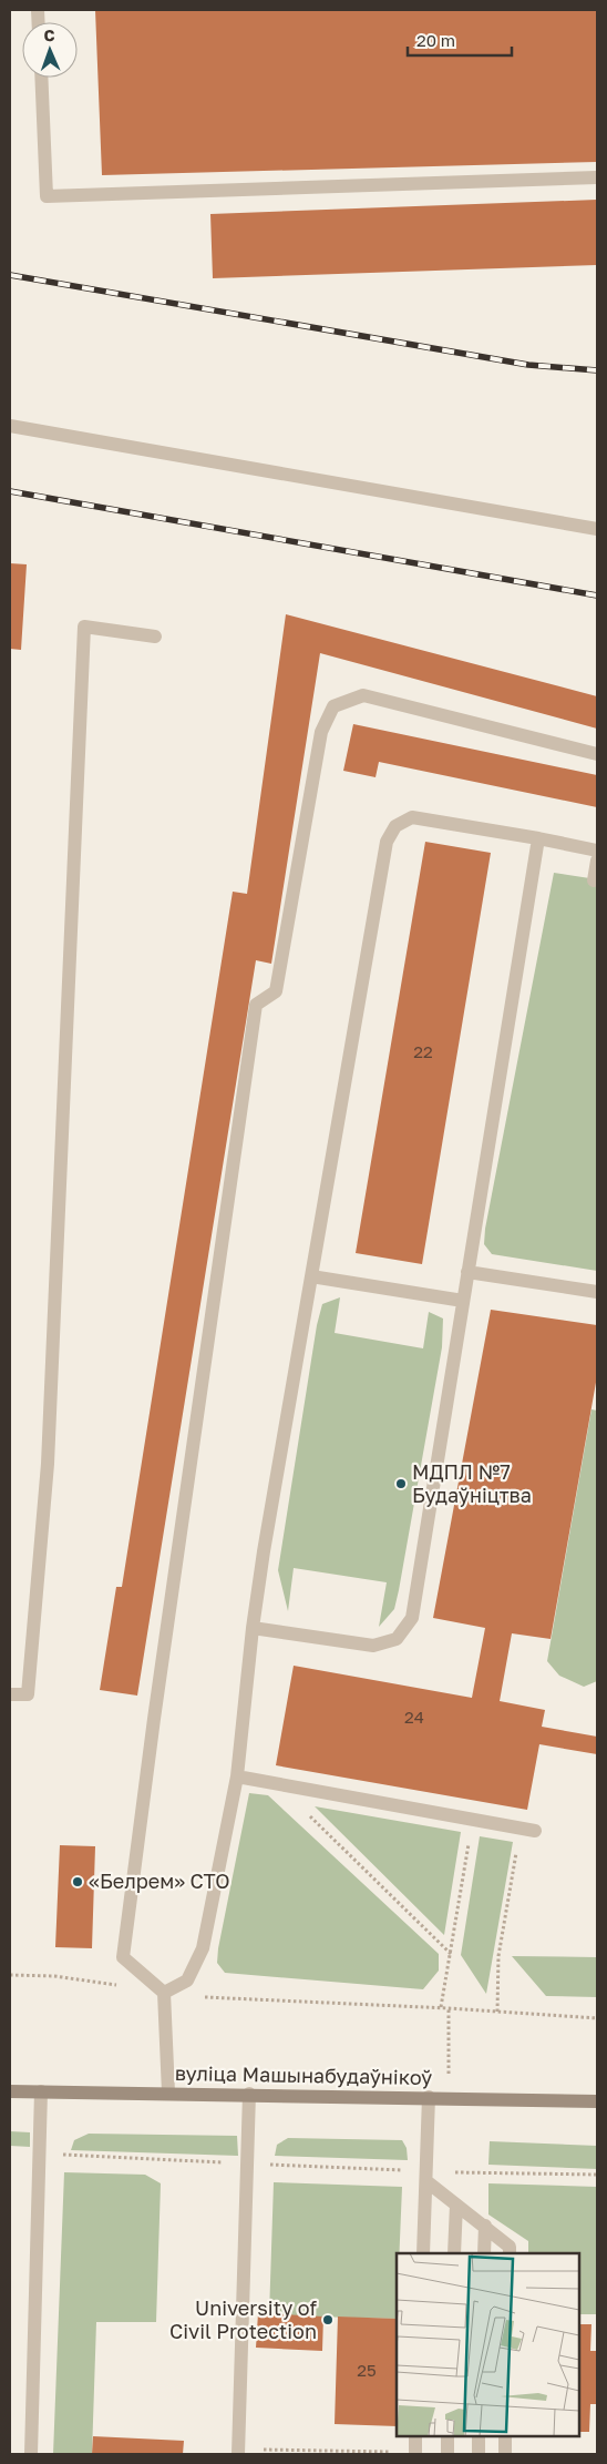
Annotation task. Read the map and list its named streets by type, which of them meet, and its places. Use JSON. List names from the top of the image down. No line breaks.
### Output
{"streets":{"main road":["вуліца Машынабудаўнікоў"]},"places":["МДПЛ №7 Будаўніцтва","«Белрем» СТО","University of Civil Protection"],"house_numbers":["22","24","25"],"scale_bar":"20 m","north":"top"}
